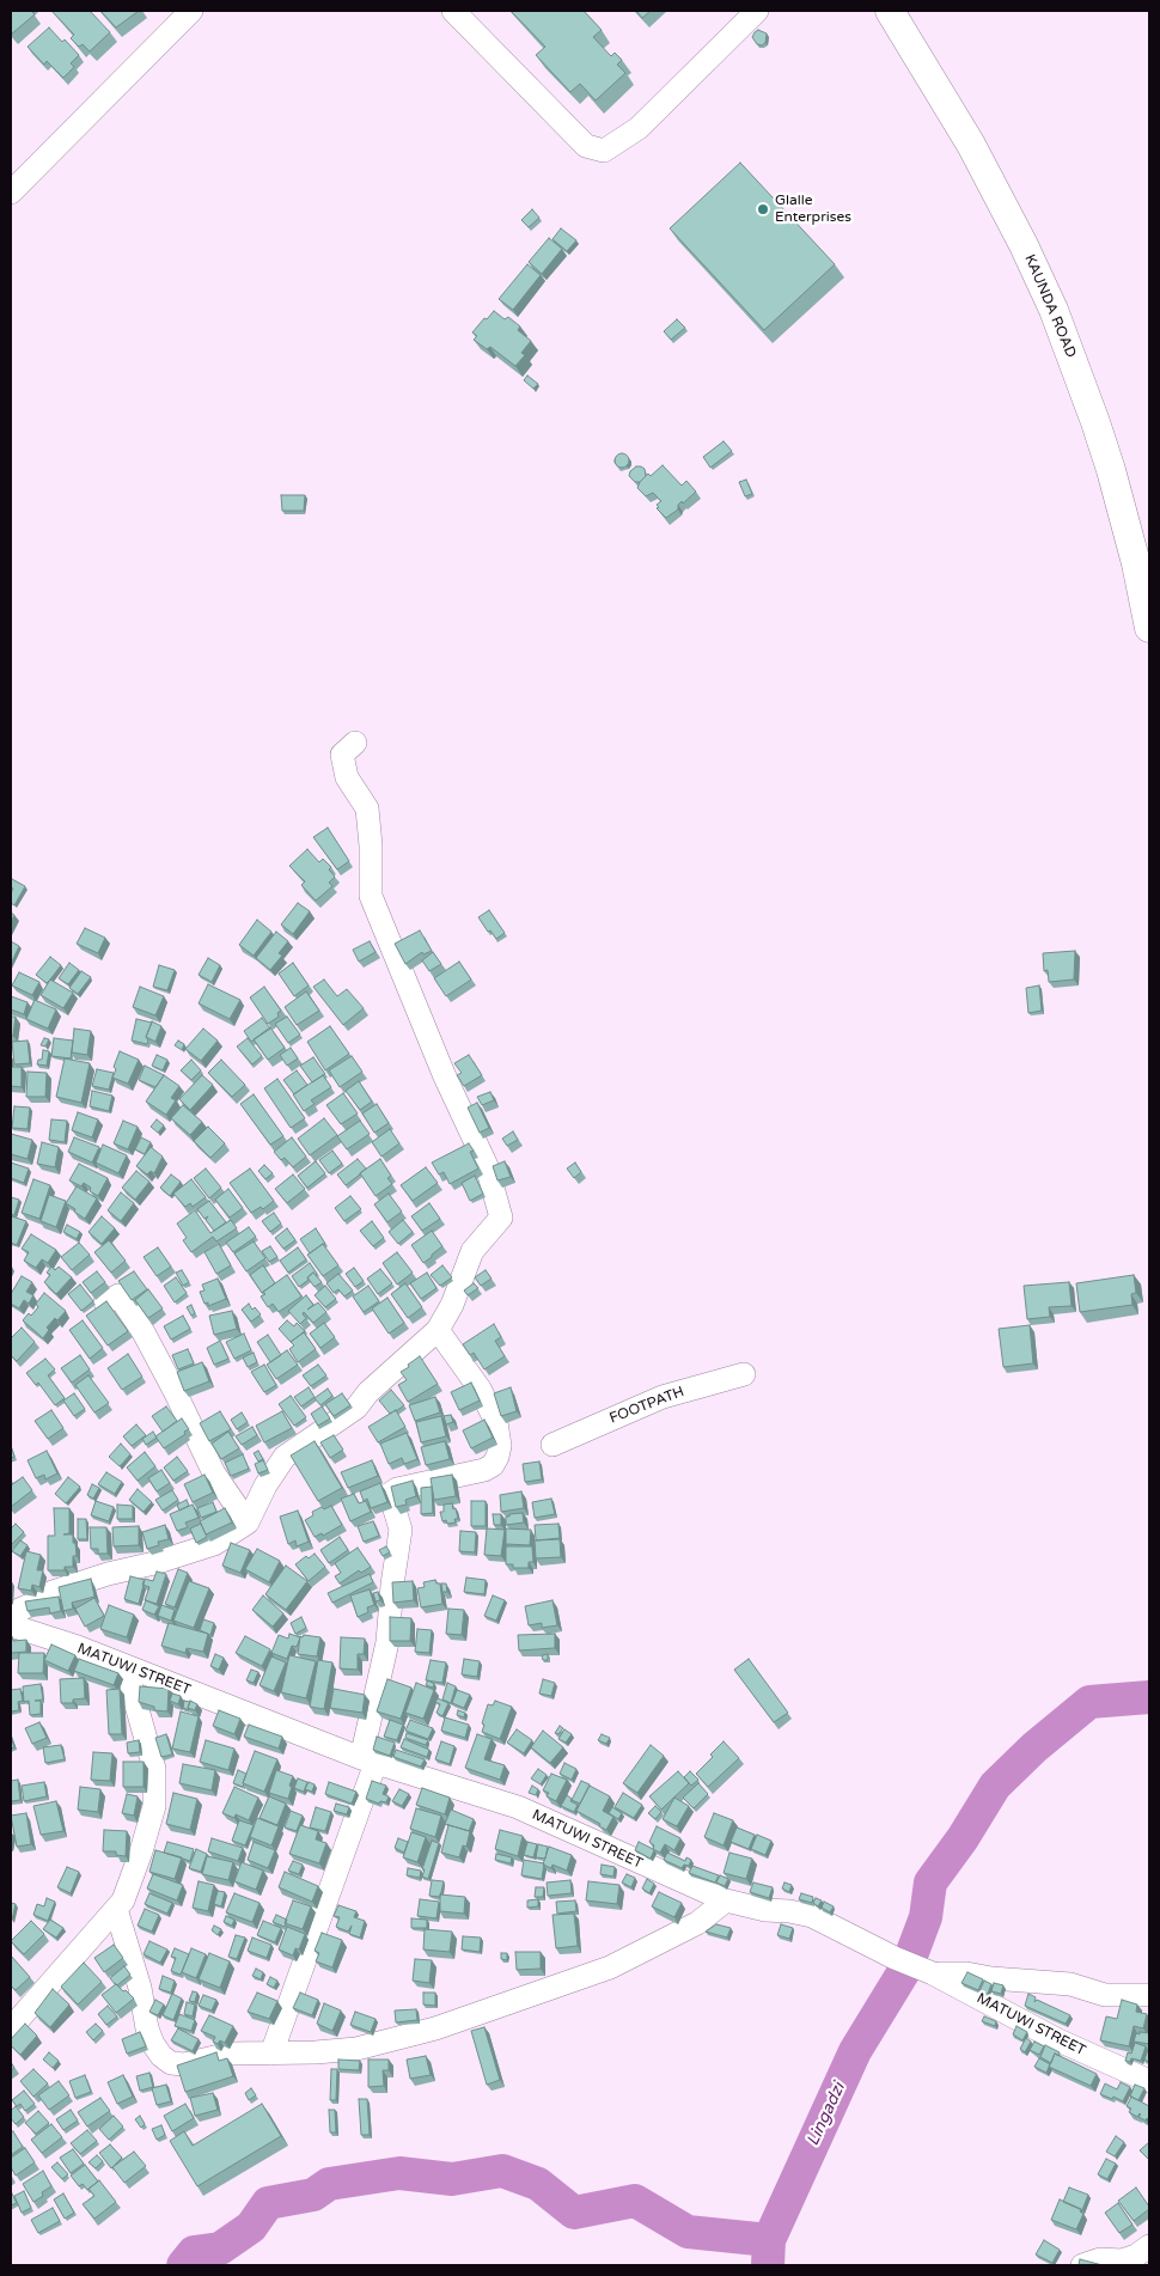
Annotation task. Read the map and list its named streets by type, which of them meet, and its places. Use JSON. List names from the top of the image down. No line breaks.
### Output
{"streets":{"main road":["KAUNDA ROAD"],"street":["FOOTPATH","MATUWI STREET"]},"water":["Lingadzi"],"places":["Glalle Enterprises"]}
